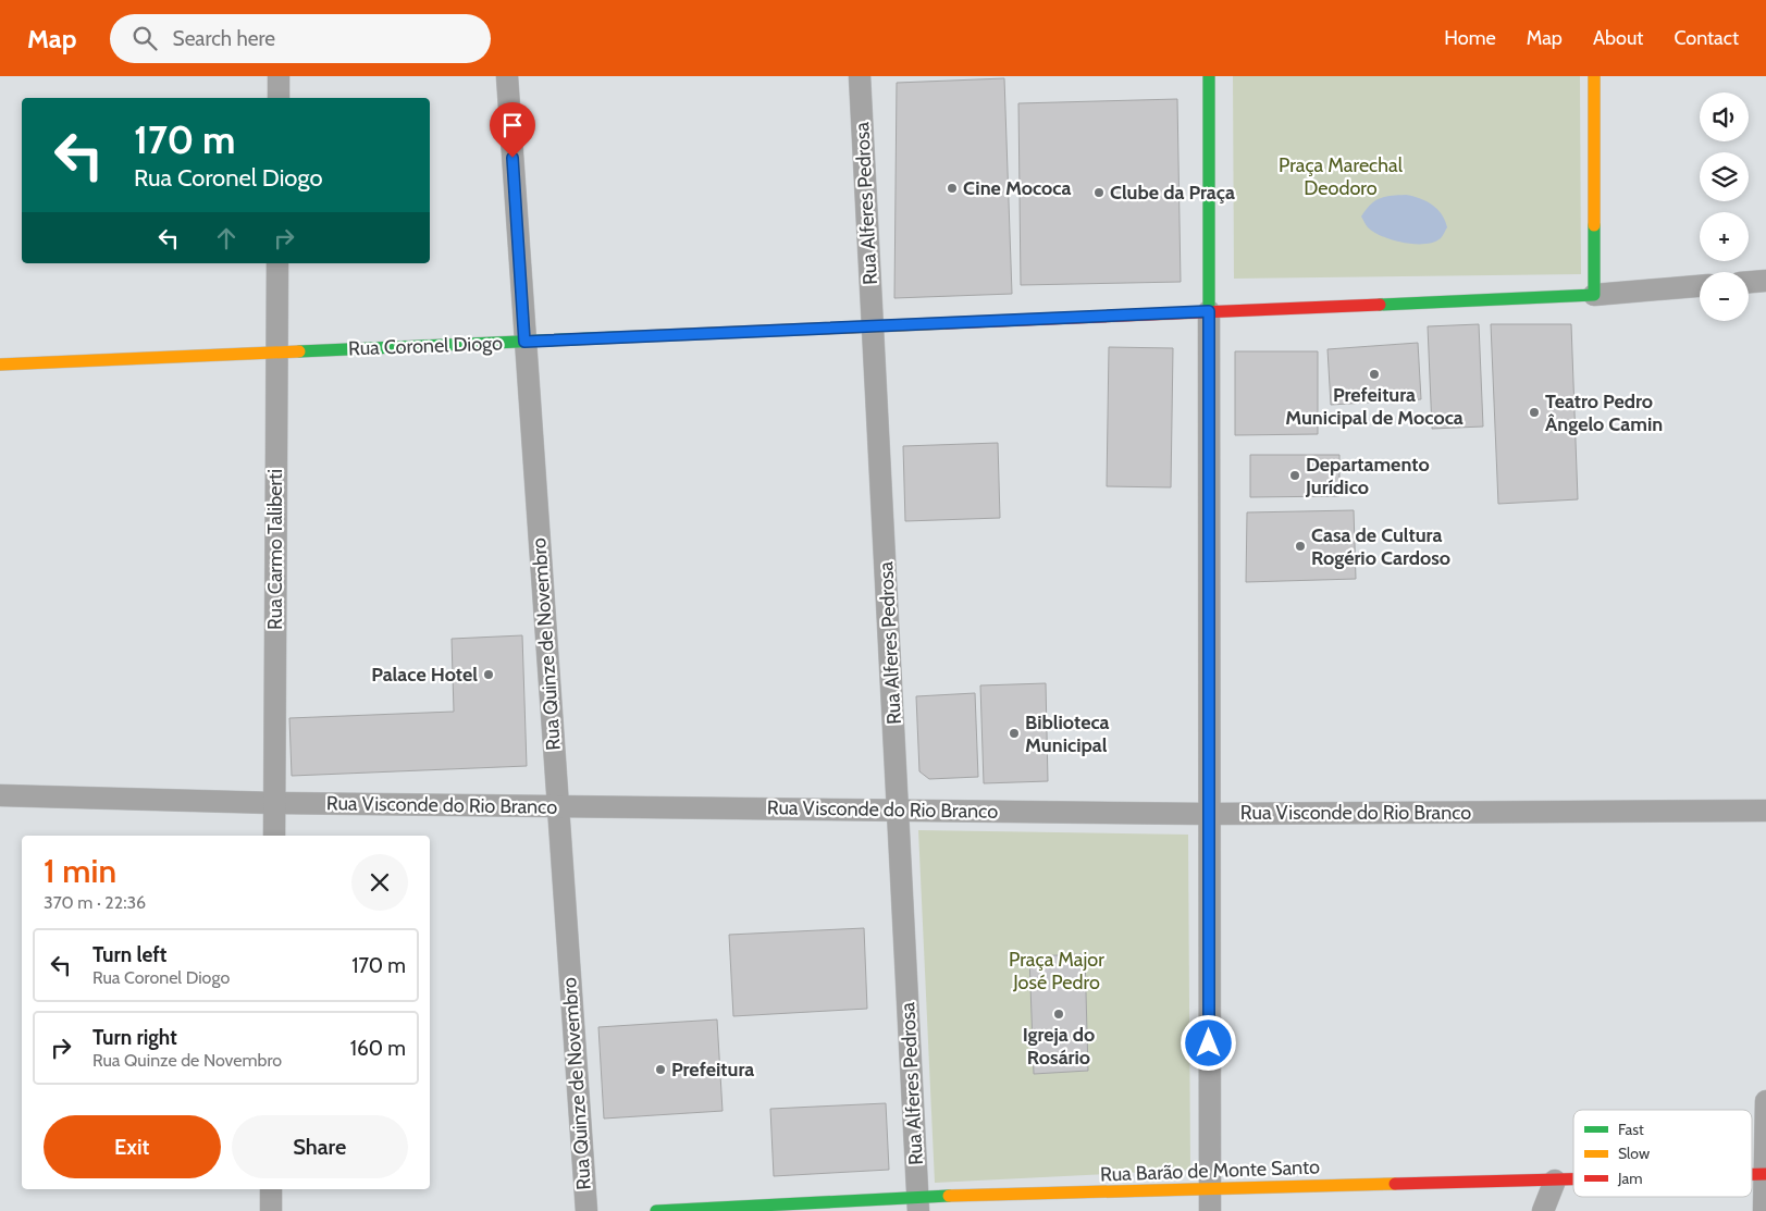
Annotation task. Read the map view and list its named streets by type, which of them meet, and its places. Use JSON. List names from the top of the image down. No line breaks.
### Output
{"streets":{"main road":["Rua Coronel Diogo","Rua Barão de Monte Santo"],"street":["Rua Alferes Pedrosa","Rua Carmo Taliberti","Rua Quinze de Novembro","Rua Visconde do Rio Branco"]},"crossings":[["Rua Alferes Pedrosa","Rua Coronel Diogo"],["Rua Alferes Pedrosa","Rua Visconde do Rio Branco"],["Rua Alferes Pedrosa","Rua Barão de Monte Santo"],["Rua Coronel Diogo","Rua Carmo Taliberti"],["Rua Coronel Diogo","Rua Quinze de Novembro"],["Rua Carmo Taliberti","Rua Visconde do Rio Branco"],["Rua Quinze de Novembro","Rua Visconde do Rio Branco"]],"parks":["Praça Marechal Deodoro","Praça Major José Pedro"],"places":["Cine Mococa","Clube da Praça","Prefeitura Municipal de Mococa","Teatro Pedro Ângelo Camin","Departamento Jurídico","Casa de Cultura Rogério Cardoso","Palace Hotel","Biblioteca Municipal","Igreja do Rosário","Prefeitura"],"legend":["Fast","Slow","Jam"],"page":{"header":"Map","search":"Search here","nav":["Home","Map","About","Contact"],"map_buttons":["+","−"],"turn":["170 m","Rua Coronel Diogo"],"heading":["1 min","370 m · 22:36"],"list":[{"name":"Turn left","note":"Rua Coronel Diogo","value":"170 m"},{"name":"Turn right","note":"Rua Quinze de Novembro","value":"160 m"}],"buttons":["Exit","Share"]}}
